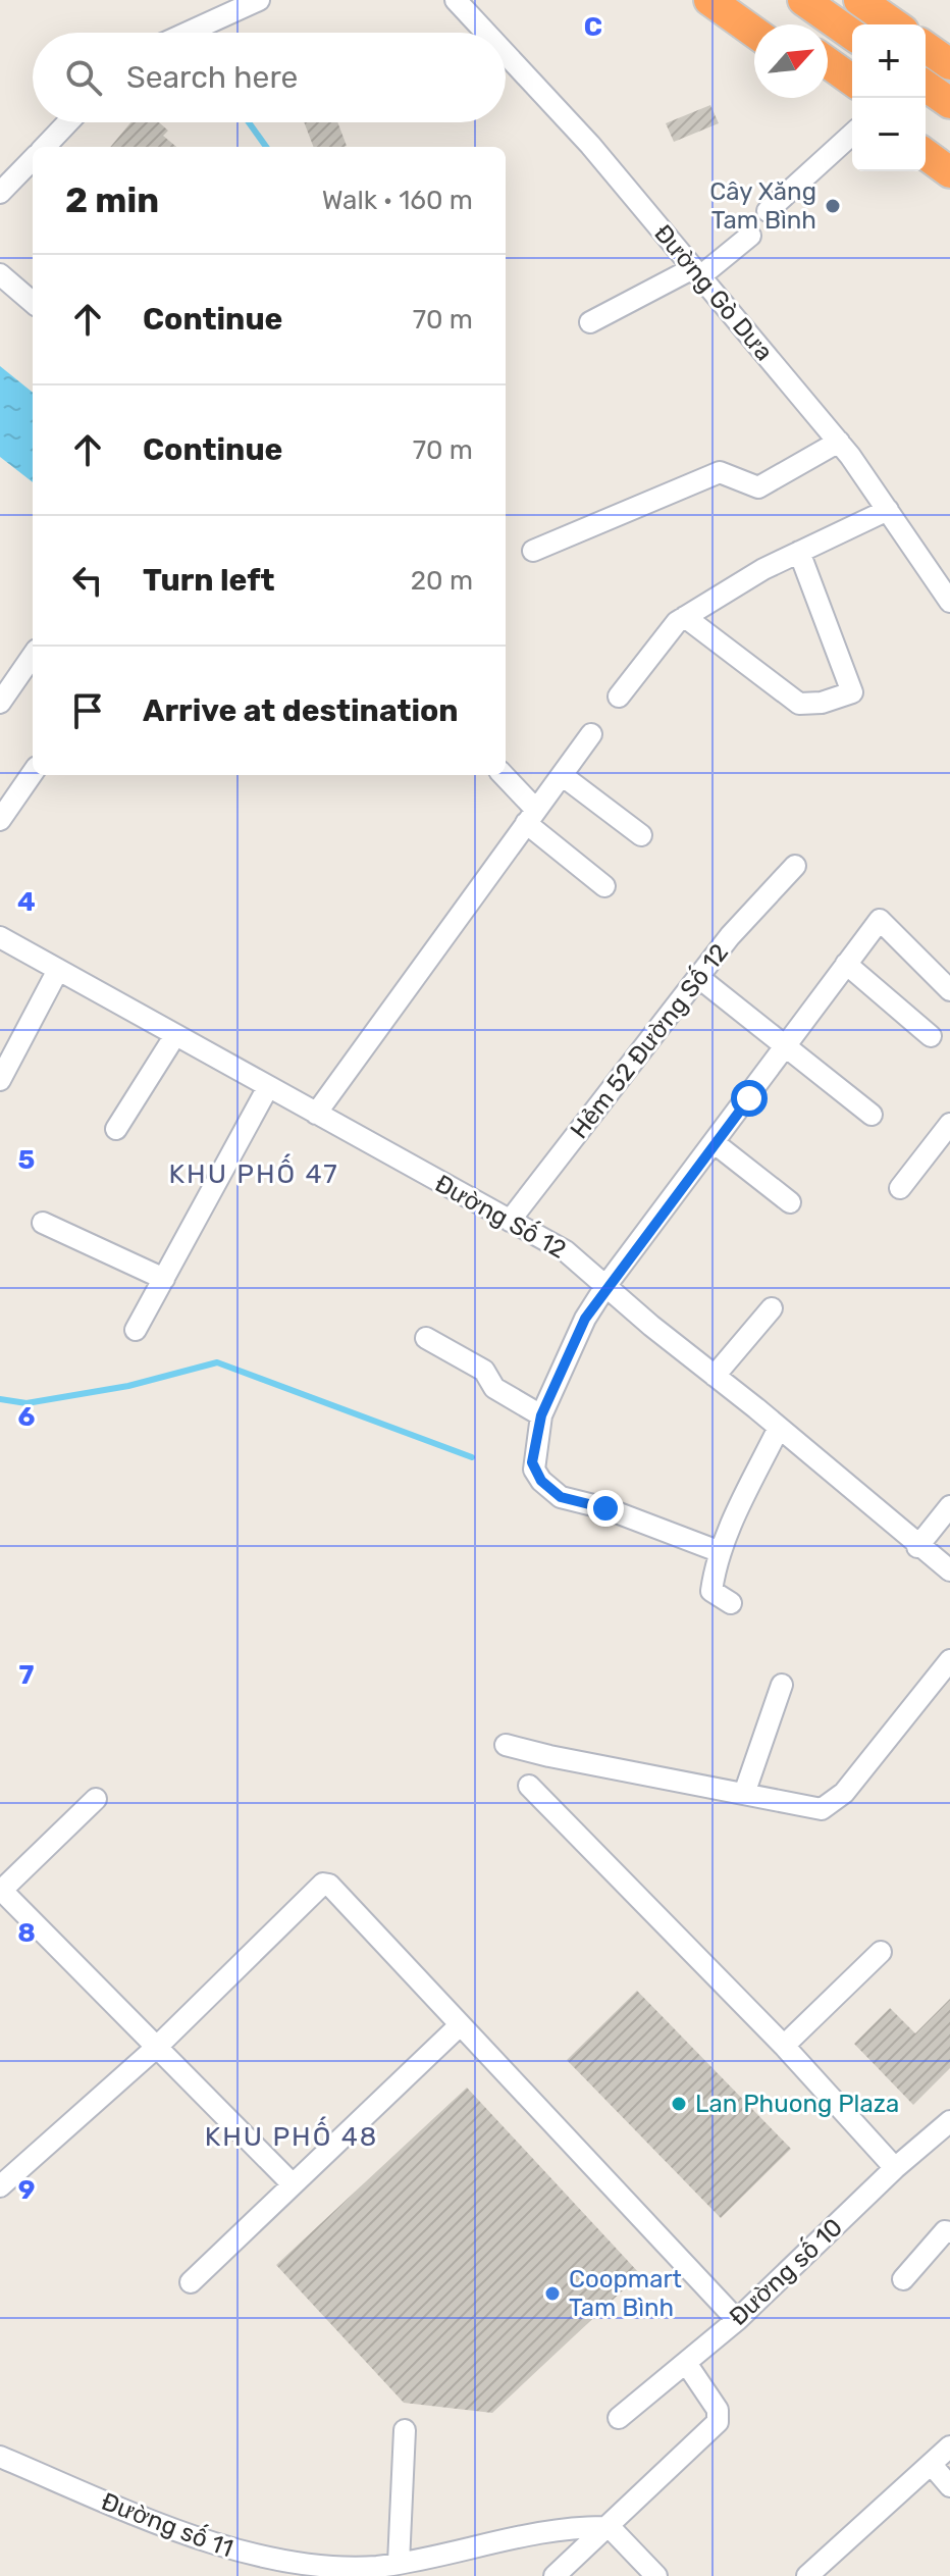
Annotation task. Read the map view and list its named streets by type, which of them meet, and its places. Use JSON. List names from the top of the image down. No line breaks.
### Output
{"streets":{"street":["Đường Gò Dưa","Hẻm 52 Đường Số 12","Đường Số 12","Đường số 10","Đường số 11"]},"crossings":[["Hẻm 52 Đường Số 12","Đường Số 12"]],"districts":["KHU PHỐ 47","KHU PHỐ 48"],"places":["Cây Xăng Tam Bình","Lan Phuong Plaza","Coopmart Tam Bình"],"north":"top right","page":{"map_buttons":["+","−"],"search":"Search here","heading":["2 min","Walk · 160 m"],"list":[["Continue","70 m"],["Continue","70 m"],["Turn left","20 m"],"Arrive at destination"]},"grid":{"columns":["C"],"rows":["4","5","6","7","8","9"]}}
